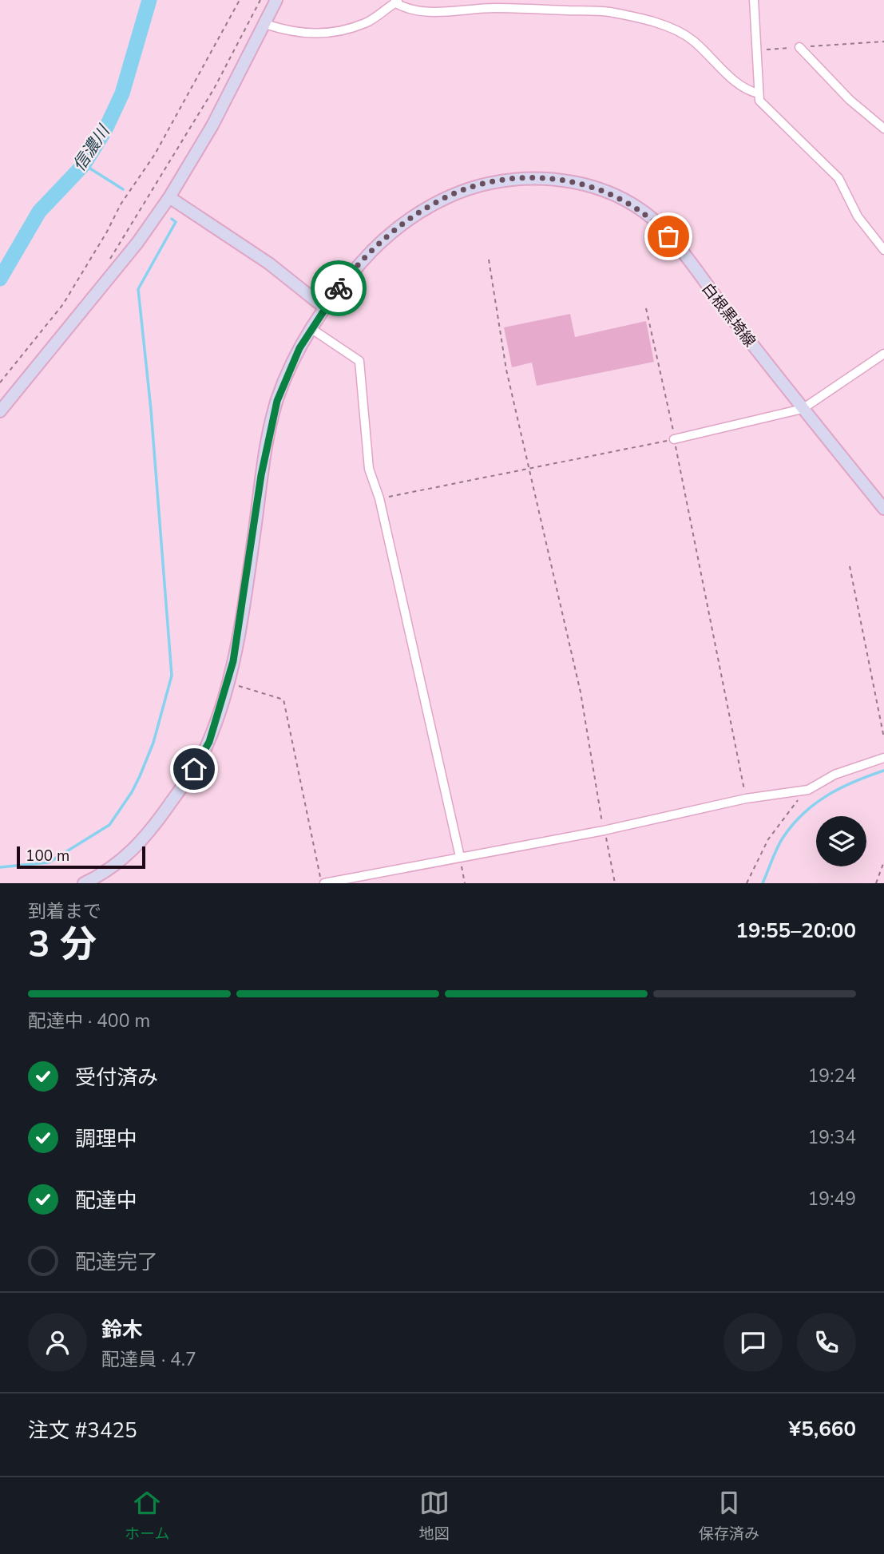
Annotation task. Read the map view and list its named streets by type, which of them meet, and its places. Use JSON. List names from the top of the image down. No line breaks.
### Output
{"streets":{"main road":["白根黒埼線"]},"water":["信濃川"],"scale_bar":"100 m","page":{"scale":"100 m","heading":["3 分","到着まで","19:55–20:00"],"panel":["鈴木","配達員 · 4.7","注文 #3425","¥5,660"],"bar":"配達中 · 400 m","list":[["受付済み","19:24"],["調理中","19:34"],["配達中","19:49"],"配達完了"],"tabs":["ホーム","地図","保存済み"]}}
